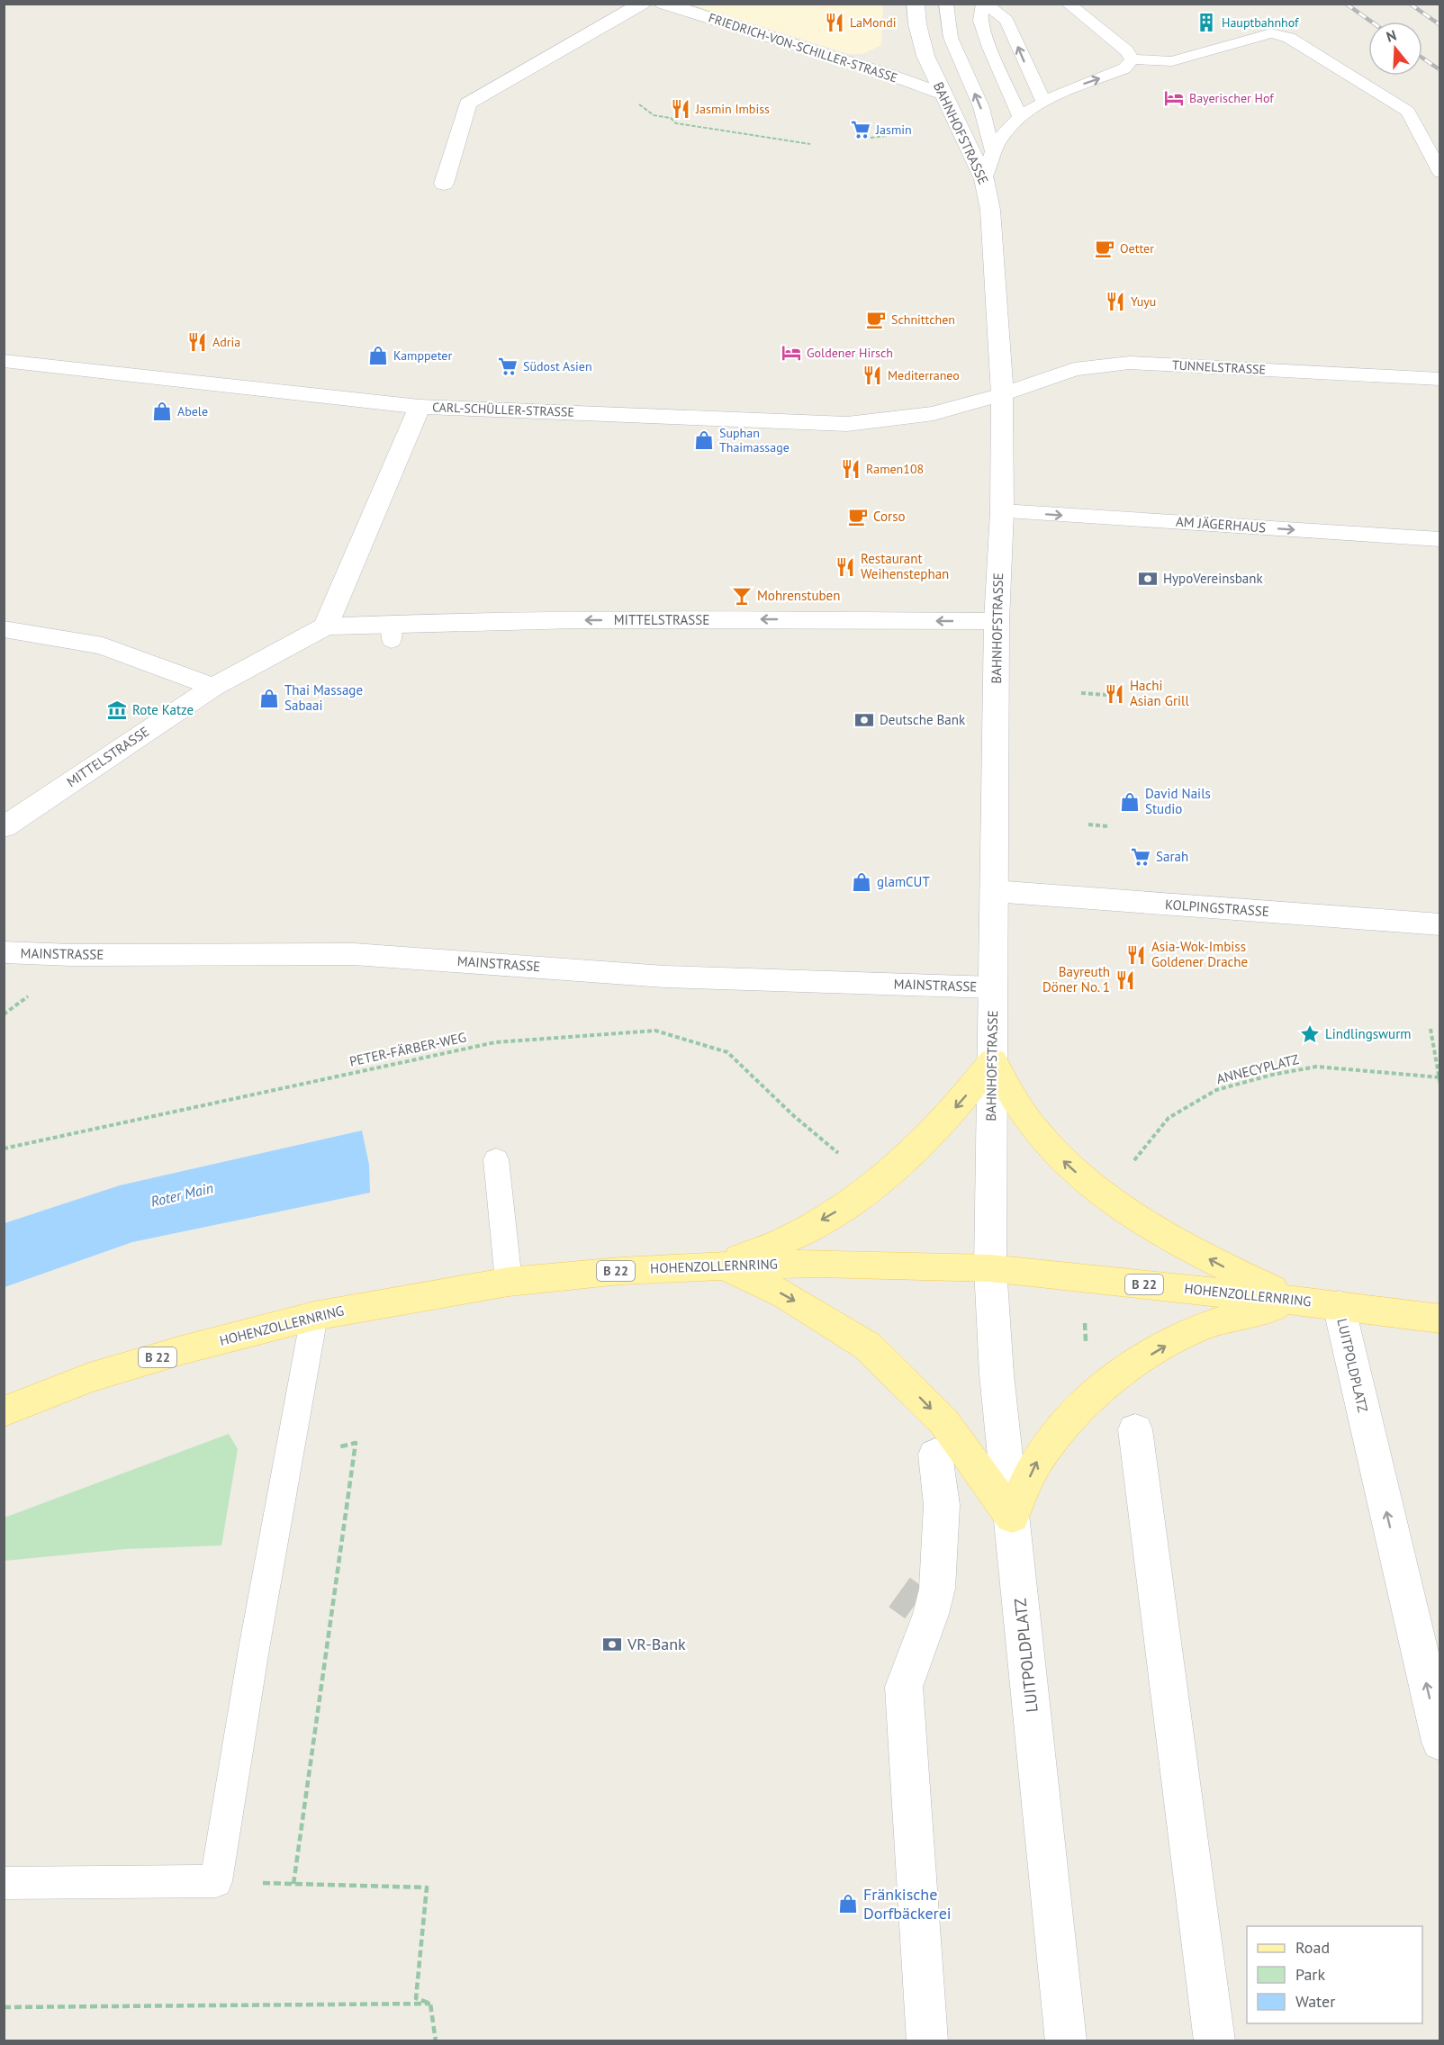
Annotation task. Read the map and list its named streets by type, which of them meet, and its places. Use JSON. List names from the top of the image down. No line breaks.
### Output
{"streets":{"main road":["HOHENZOLLERNRING","B 22"],"street":["FRIEDRICH-VON-SCHILLER-STRASSE","BAHNHOFSTRASSE","TUNNELSTRASSE","CARL-SCHÜLLER-STRASSE","AM JÄGERHAUS","MITTELSTRASSE","KOLPINGSTRASSE","MAINSTRASSE","LUITPOLDPLATZ"],"path":["PETER-FÄRBER-WEG","ANNECYPLATZ"]},"crossings":[["FRIEDRICH-VON-SCHILLER-STRASSE","BAHNHOFSTRASSE"],["BAHNHOFSTRASSE","TUNNELSTRASSE"],["BAHNHOFSTRASSE","CARL-SCHÜLLER-STRASSE"],["BAHNHOFSTRASSE","AM JÄGERHAUS"],["BAHNHOFSTRASSE","MITTELSTRASSE"],["BAHNHOFSTRASSE","KOLPINGSTRASSE"],["BAHNHOFSTRASSE","MAINSTRASSE"],["BAHNHOFSTRASSE","HOHENZOLLERNRING"],["BAHNHOFSTRASSE","LUITPOLDPLATZ"],["TUNNELSTRASSE","CARL-SCHÜLLER-STRASSE"],["HOHENZOLLERNRING","LUITPOLDPLATZ"]],"one_way":["AM JÄGERHAUS","MITTELSTRASSE"],"water":["Roter Main"],"places":{"restaurant":["LaMondi","Jasmin Imbiss","Yuyu","Adria","Mediterraneo","Ramen108","Restaurant Weihenstephan","Hachi Asian Grill","Asia-Wok-Imbiss Goldener Drache","Bayreuth Döner No. 1"],"building":["Hauptbahnhof"],"hotel":["Bayerischer Hof","Goldener Hirsch"],"supermarket":["Jasmin","Südost Asien","Sarah"],"cafe":["Oetter","Schnittchen","Corso"],"shop":["Kamppeter","Abele","Suphan Thaimassage","Thai Massage Sabaai","David Nails Studio","glamCUT","Fränkische Dorfbäckerei"],"bank":["HypoVereinsbank","Deutsche Bank","VR-Bank"],"bar":["Mohrenstuben"],"museum":["Rote Katze"],"place":["Lindlingswurm"]},"legend":["Road","Park","Water"],"north":"top"}
